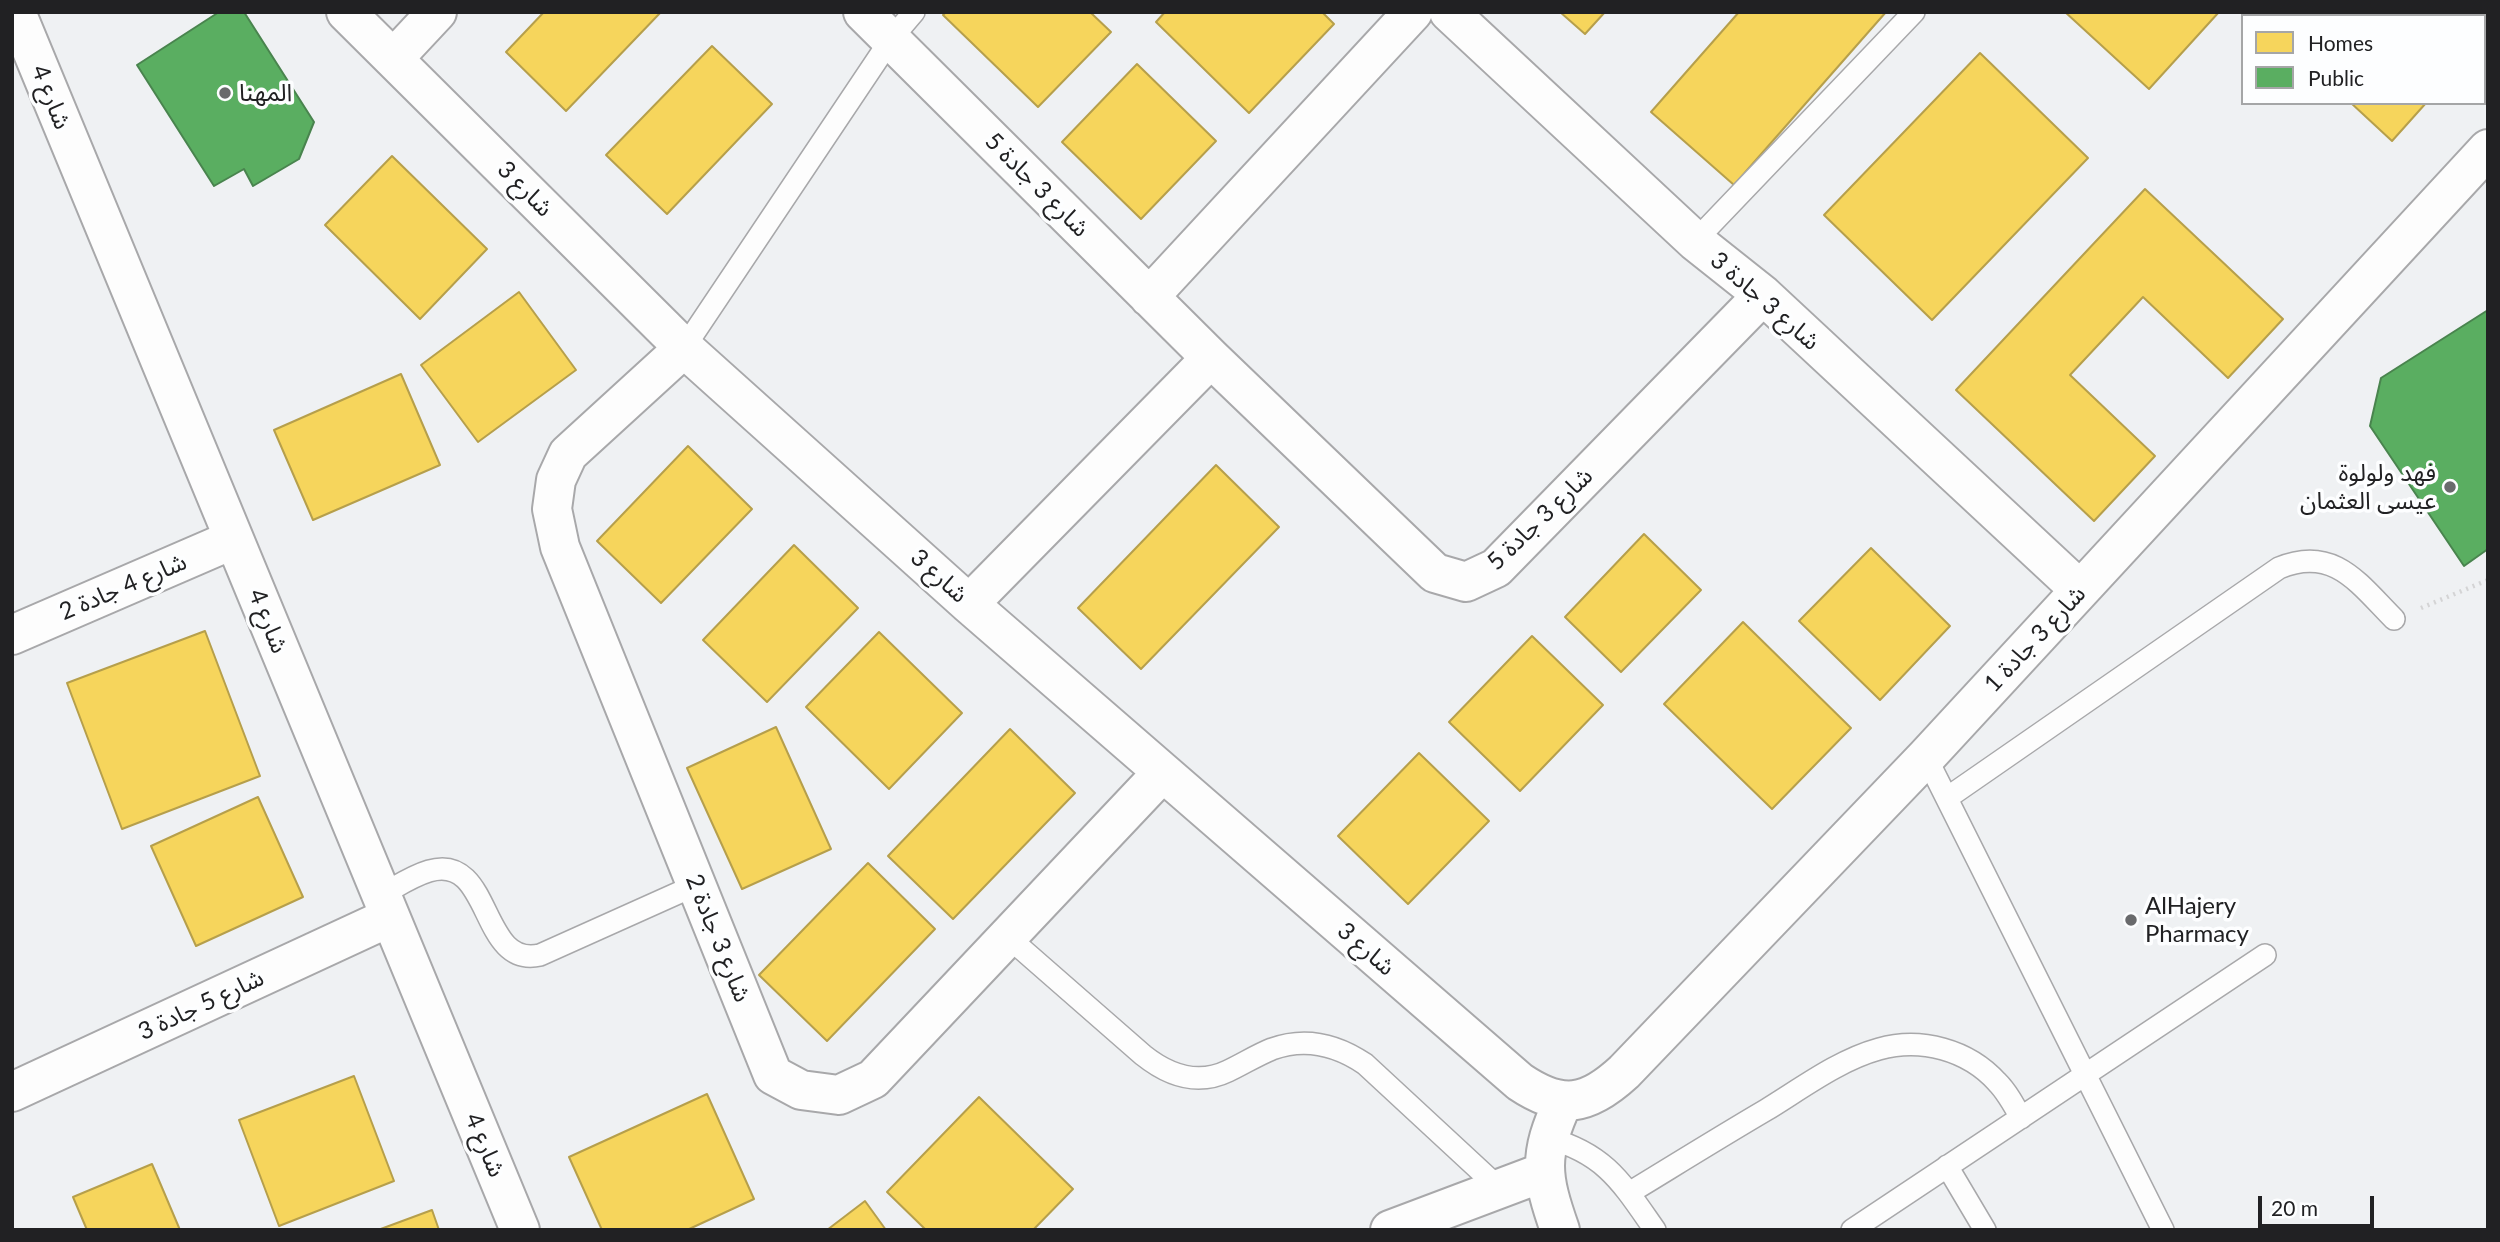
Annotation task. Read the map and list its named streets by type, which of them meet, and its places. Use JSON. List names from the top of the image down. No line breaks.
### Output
{"streets":{"street":["شارع 4","شارع 3 جادة 5","شارع 3","شارع 3 جادة 3","شارع 4 جادة 2","شارع 3 جادة 1","شارع 3 جادة 2","شارع 5 جادة 3"]},"crossings":[["شارع 4","شارع 4 جادة 2"],["شارع 4","شارع 5 جادة 3"],["شارع 3 جادة 5","شارع 3 جادة 3"],["شارع 3","شارع 3 جادة 1"],["شارع 3","شارع 3 جادة 2"],["شارع 3 جادة 3","شارع 3 جادة 1"]],"places":["المهنا","فهد ولولوة عيسى العثمان","AlHajery Pharmacy"],"legend":["Homes","Public"],"scale_bar":"20 m"}
